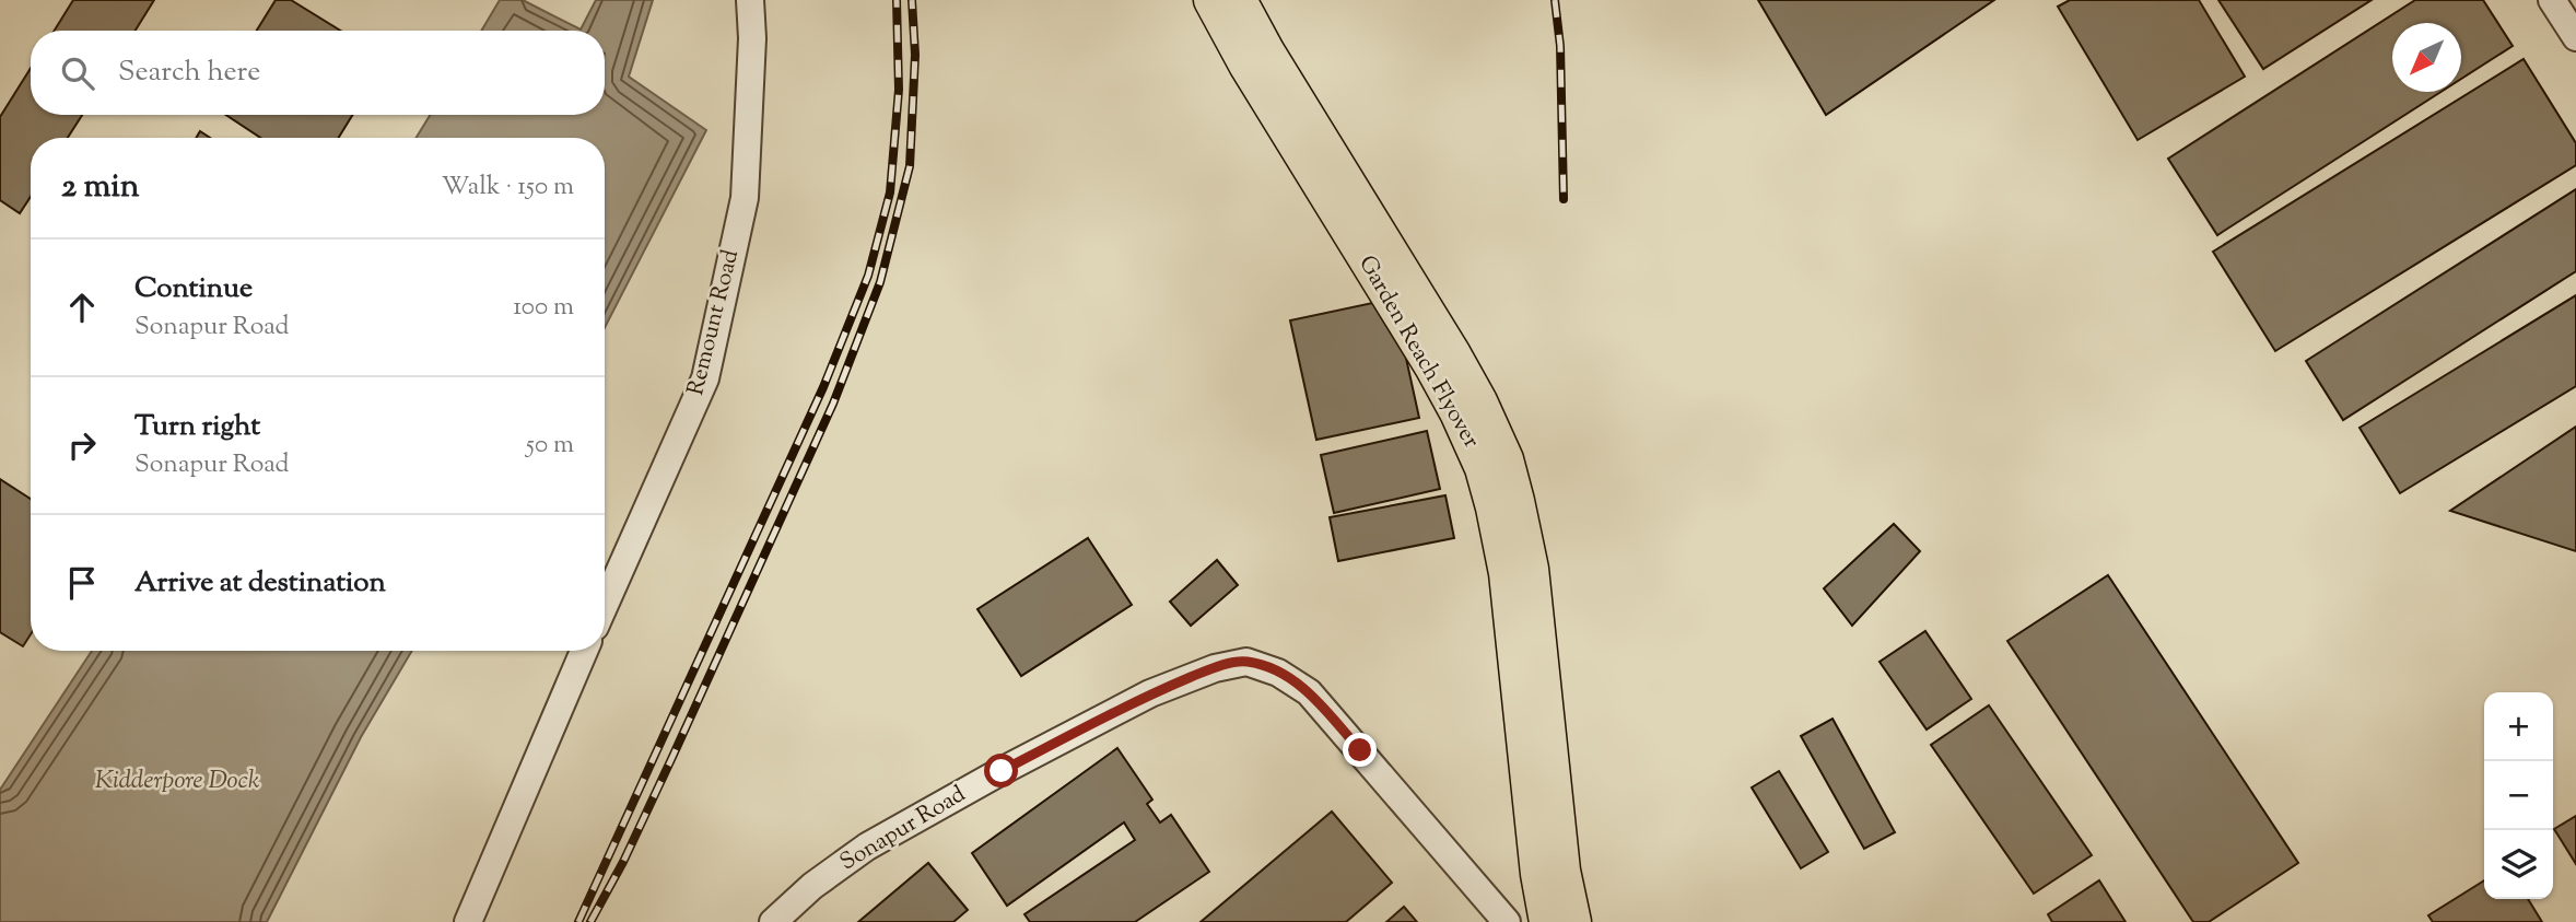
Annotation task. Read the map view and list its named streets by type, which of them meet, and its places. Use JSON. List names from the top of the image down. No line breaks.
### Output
{"streets":{"main road":["Garden Reach Flyover"],"street":["Remount Road","Sonapur Road"]},"water":["Kidderpore Dock"],"north":"bottom left","page":{"search":"Search here","heading":["2 min","Walk · 150 m"],"list":[["Continue","Sonapur Road","100 m"],["Turn right","Sonapur Road","50 m"],"Arrive at destination"],"map_buttons":["+","−"]}}
